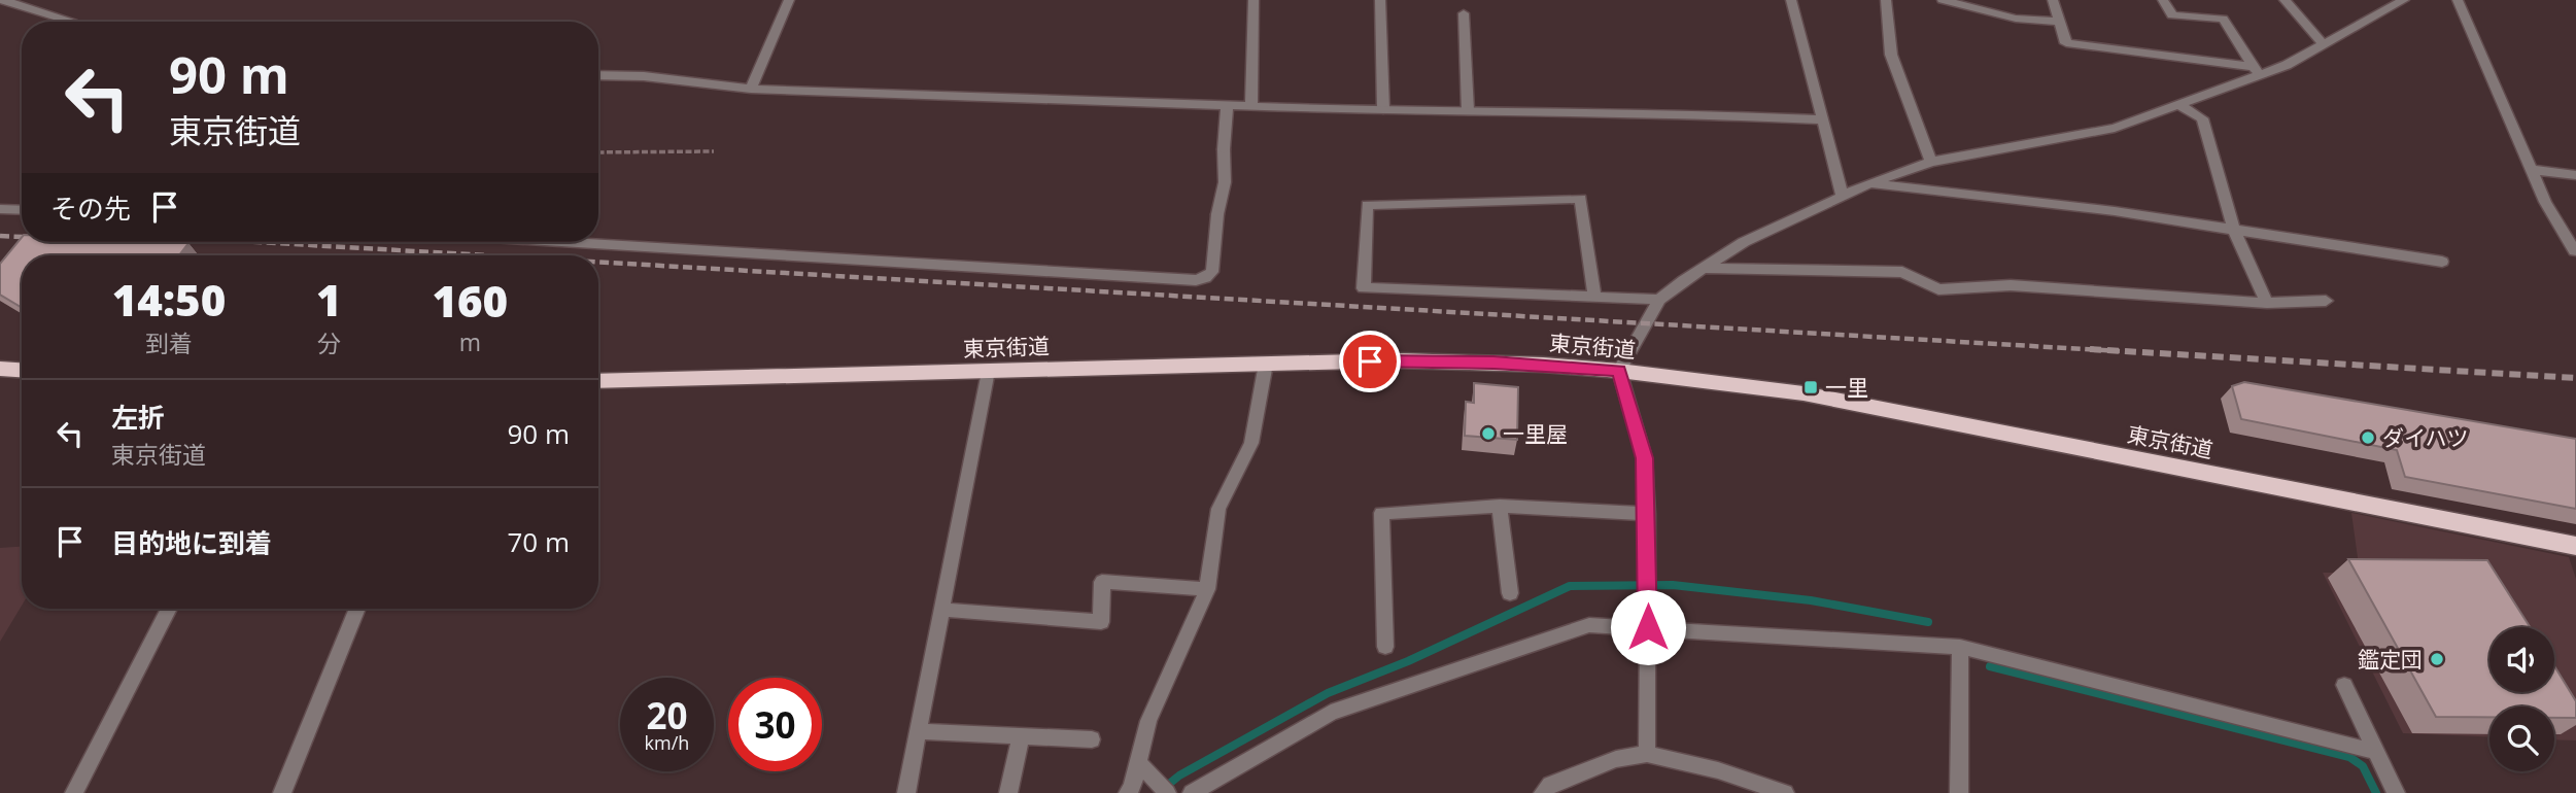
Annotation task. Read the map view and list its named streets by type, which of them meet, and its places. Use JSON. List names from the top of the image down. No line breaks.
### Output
{"streets":{"highway":["東京街道"]},"places":{"transit":["一里"],"other":["一里屋","ダイハツ","鑑定団"]},"page":{"turn":["90 m","東京街道"],"then":"その先","eta":["14:50","到着","1","分","160","m"],"list":[{"name":"左折","note":"東京街道","value":"90 m"},{"name":"目的地に到着","value":"70 m"}],"speed":"20 km/h","limit":"30"}}
